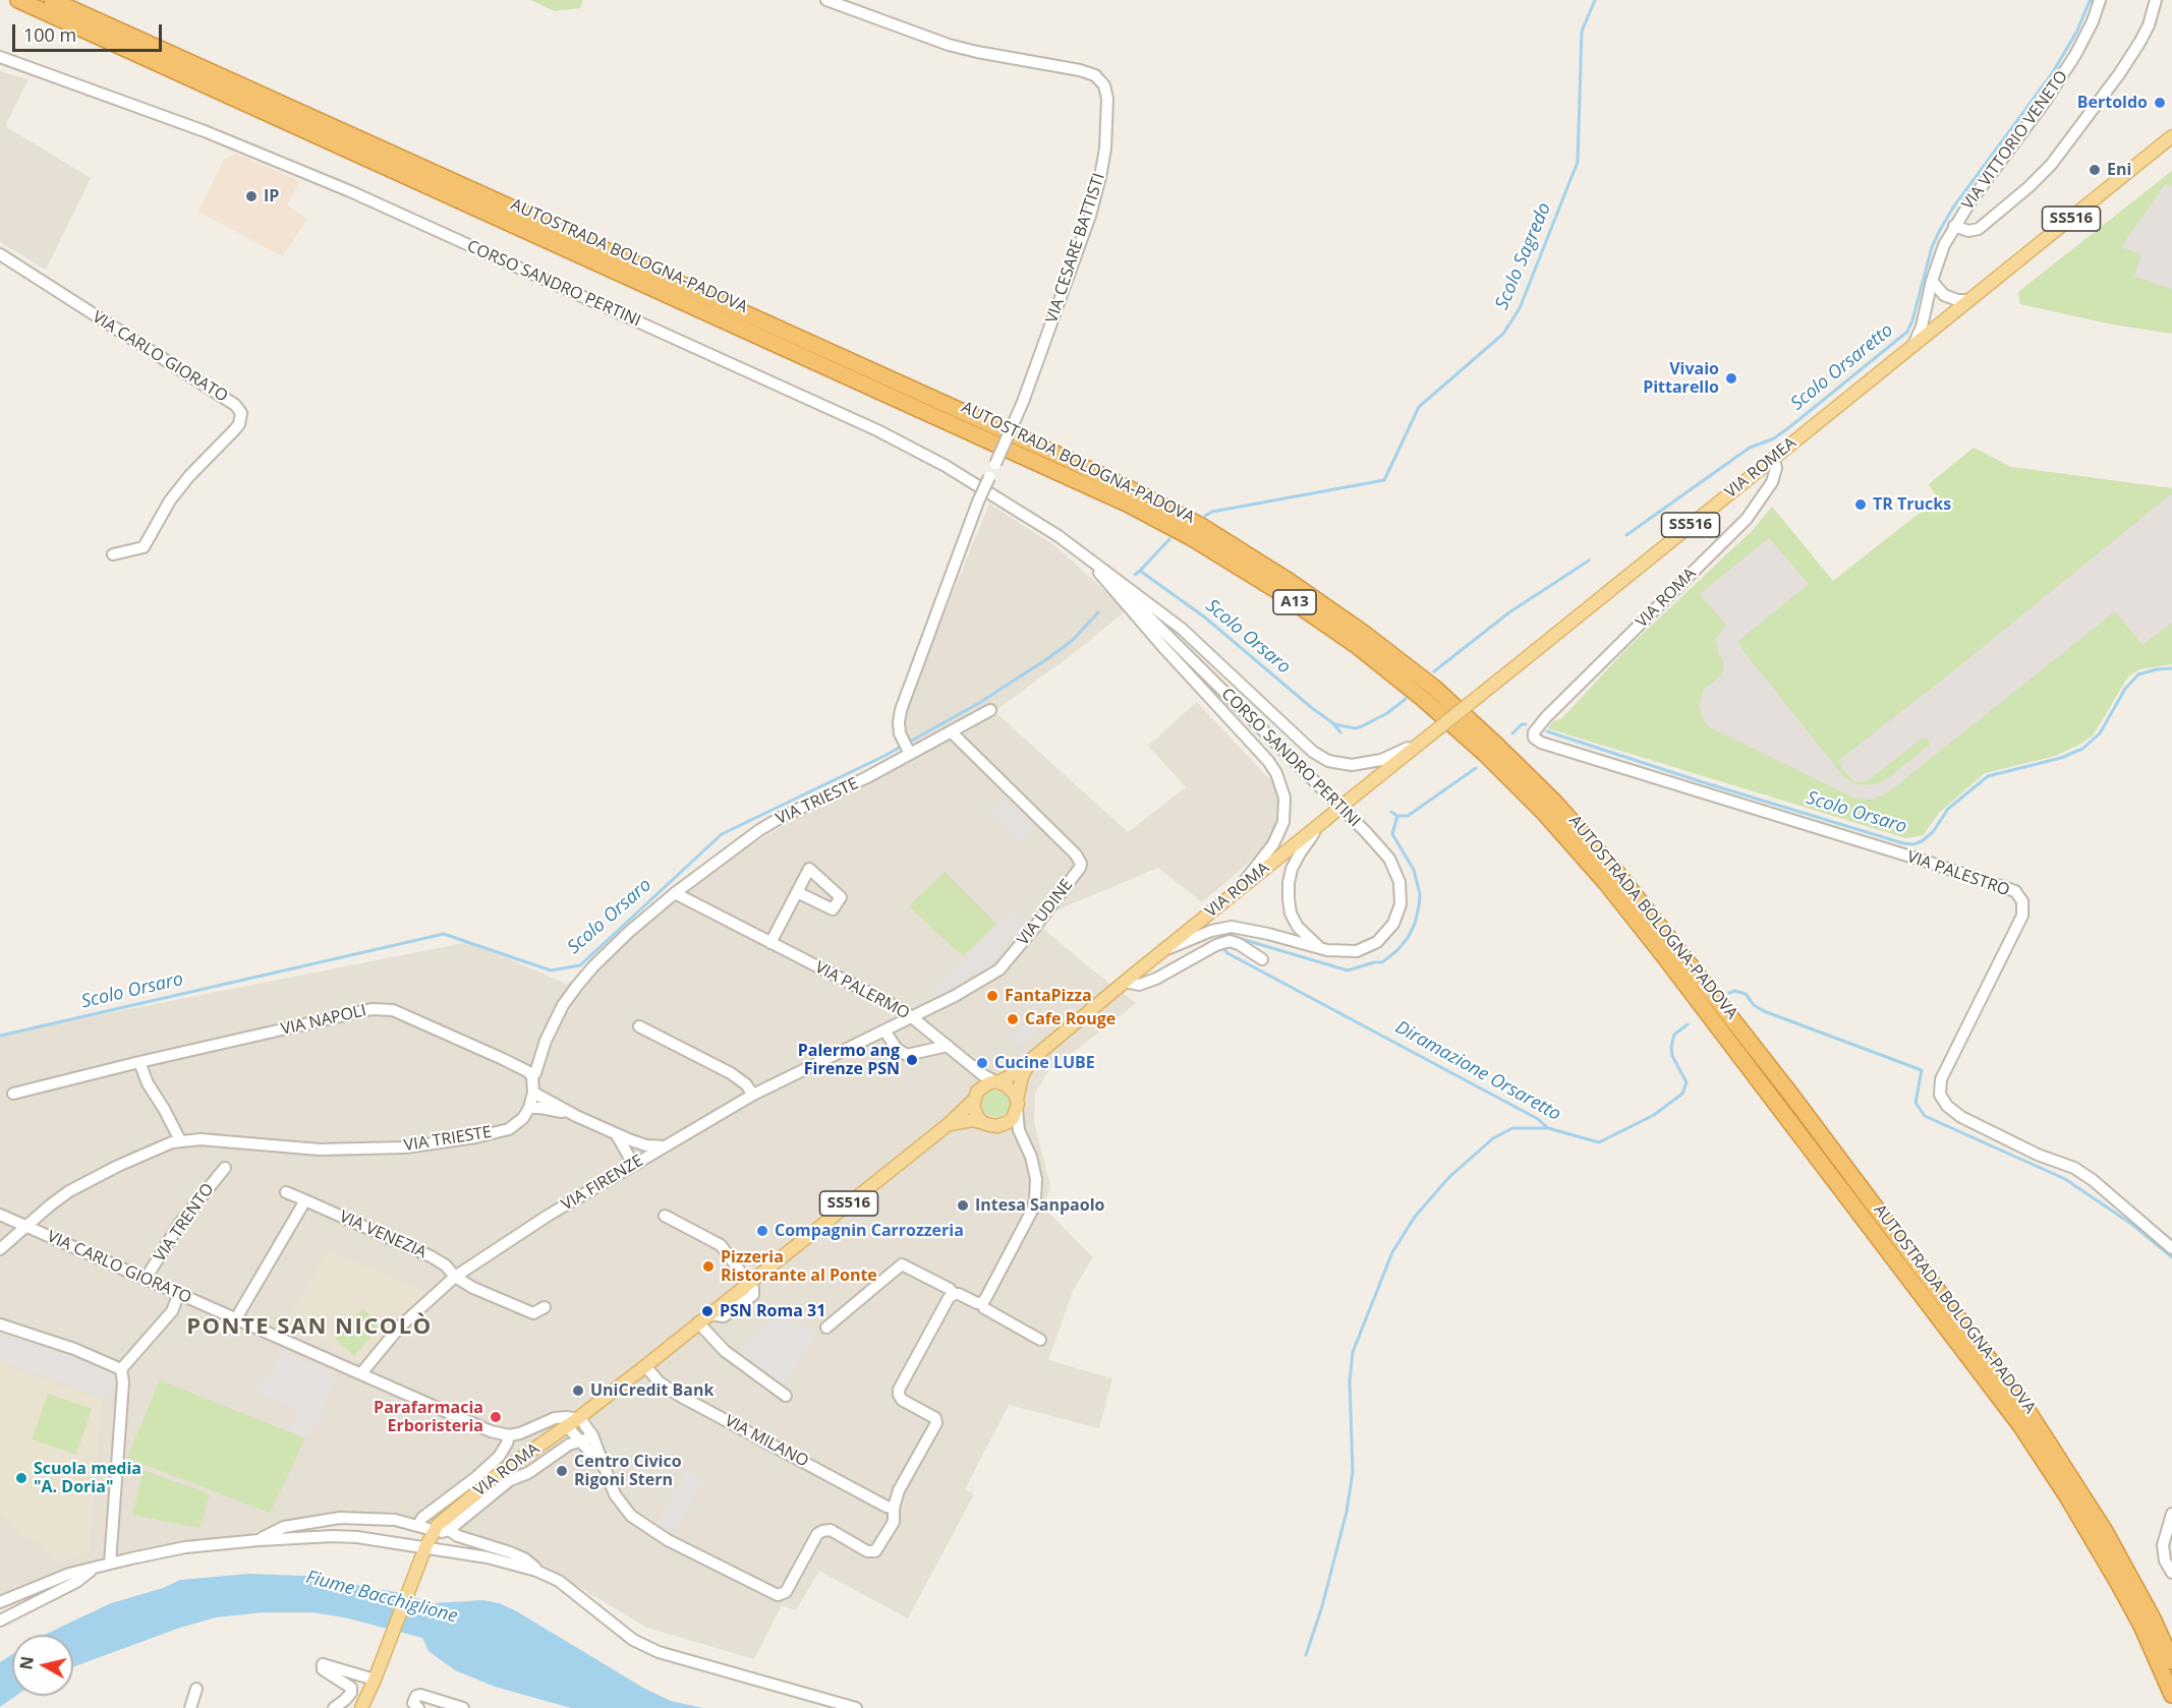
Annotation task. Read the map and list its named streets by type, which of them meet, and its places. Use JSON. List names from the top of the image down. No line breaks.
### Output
{"streets":{"highway":["AUTOSTRADA BOLOGNA-PADOVA","A13"],"main road":["SS516","VIA ROMEA","VIA ROMA"],"street":["VIA VITTORIO VENETO","VIA CESARE BATTISTI","CORSO SANDRO PERTINI","VIA CARLO GIORATO","VIA TRIESTE","VIA PALESTRO","VIA UDINE","VIA PALERMO","VIA NAPOLI","VIA FIRENZE","VIA TRENTO","VIA VENEZIA","VIA MILANO"]},"crossings":[["VIA VITTORIO VENETO","VIA ROMEA"],["SS516","VIA ROMA"],["SS516","VIA PALERMO"],["VIA CESARE BATTISTI","VIA TRIESTE"],["CORSO SANDRO PERTINI","VIA ROMEA"],["CORSO SANDRO PERTINI","VIA ROMA"],["VIA CARLO GIORATO","VIA ROMA"],["VIA CARLO GIORATO","VIA TRIESTE"],["VIA CARLO GIORATO","VIA FIRENZE"],["VIA CARLO GIORATO","VIA TRENTO"],["VIA ROMEA","VIA ROMA"],["VIA ROMA","VIA PALESTRO"],["VIA ROMA","VIA PALERMO"],["VIA ROMA","VIA MILANO"],["VIA TRIESTE","VIA UDINE"],["VIA TRIESTE","VIA PALERMO"],["VIA TRIESTE","VIA NAPOLI"],["VIA UDINE","VIA PALERMO"],["VIA UDINE","VIA FIRENZE"],["VIA PALERMO","VIA FIRENZE"],["VIA FIRENZE","VIA VENEZIA"]],"districts":["PONTE SAN NICOLÒ"],"water":["Scolo Sagredo","Scolo Orsaretto","Scolo Orsaro","Diramazione Orsaretto","Fiume Bacchiglione"],"places":["Bertoldo","Eni","IP","Vivaio Pittarello","TR Trucks","FantaPizza","Cafe Rouge","Palermo ang Firenze PSN","Cucine LUBE","Intesa Sanpaolo","Compagnin Carrozzeria","Pizzeria Ristorante al Ponte","PSN Roma 31","UniCredit Bank","Parafarmacia Erboristeria","Centro Civico Rigoni Stern","Scuola media \"A. Doria\""],"scale_bar":"100 m","north":"left"}
